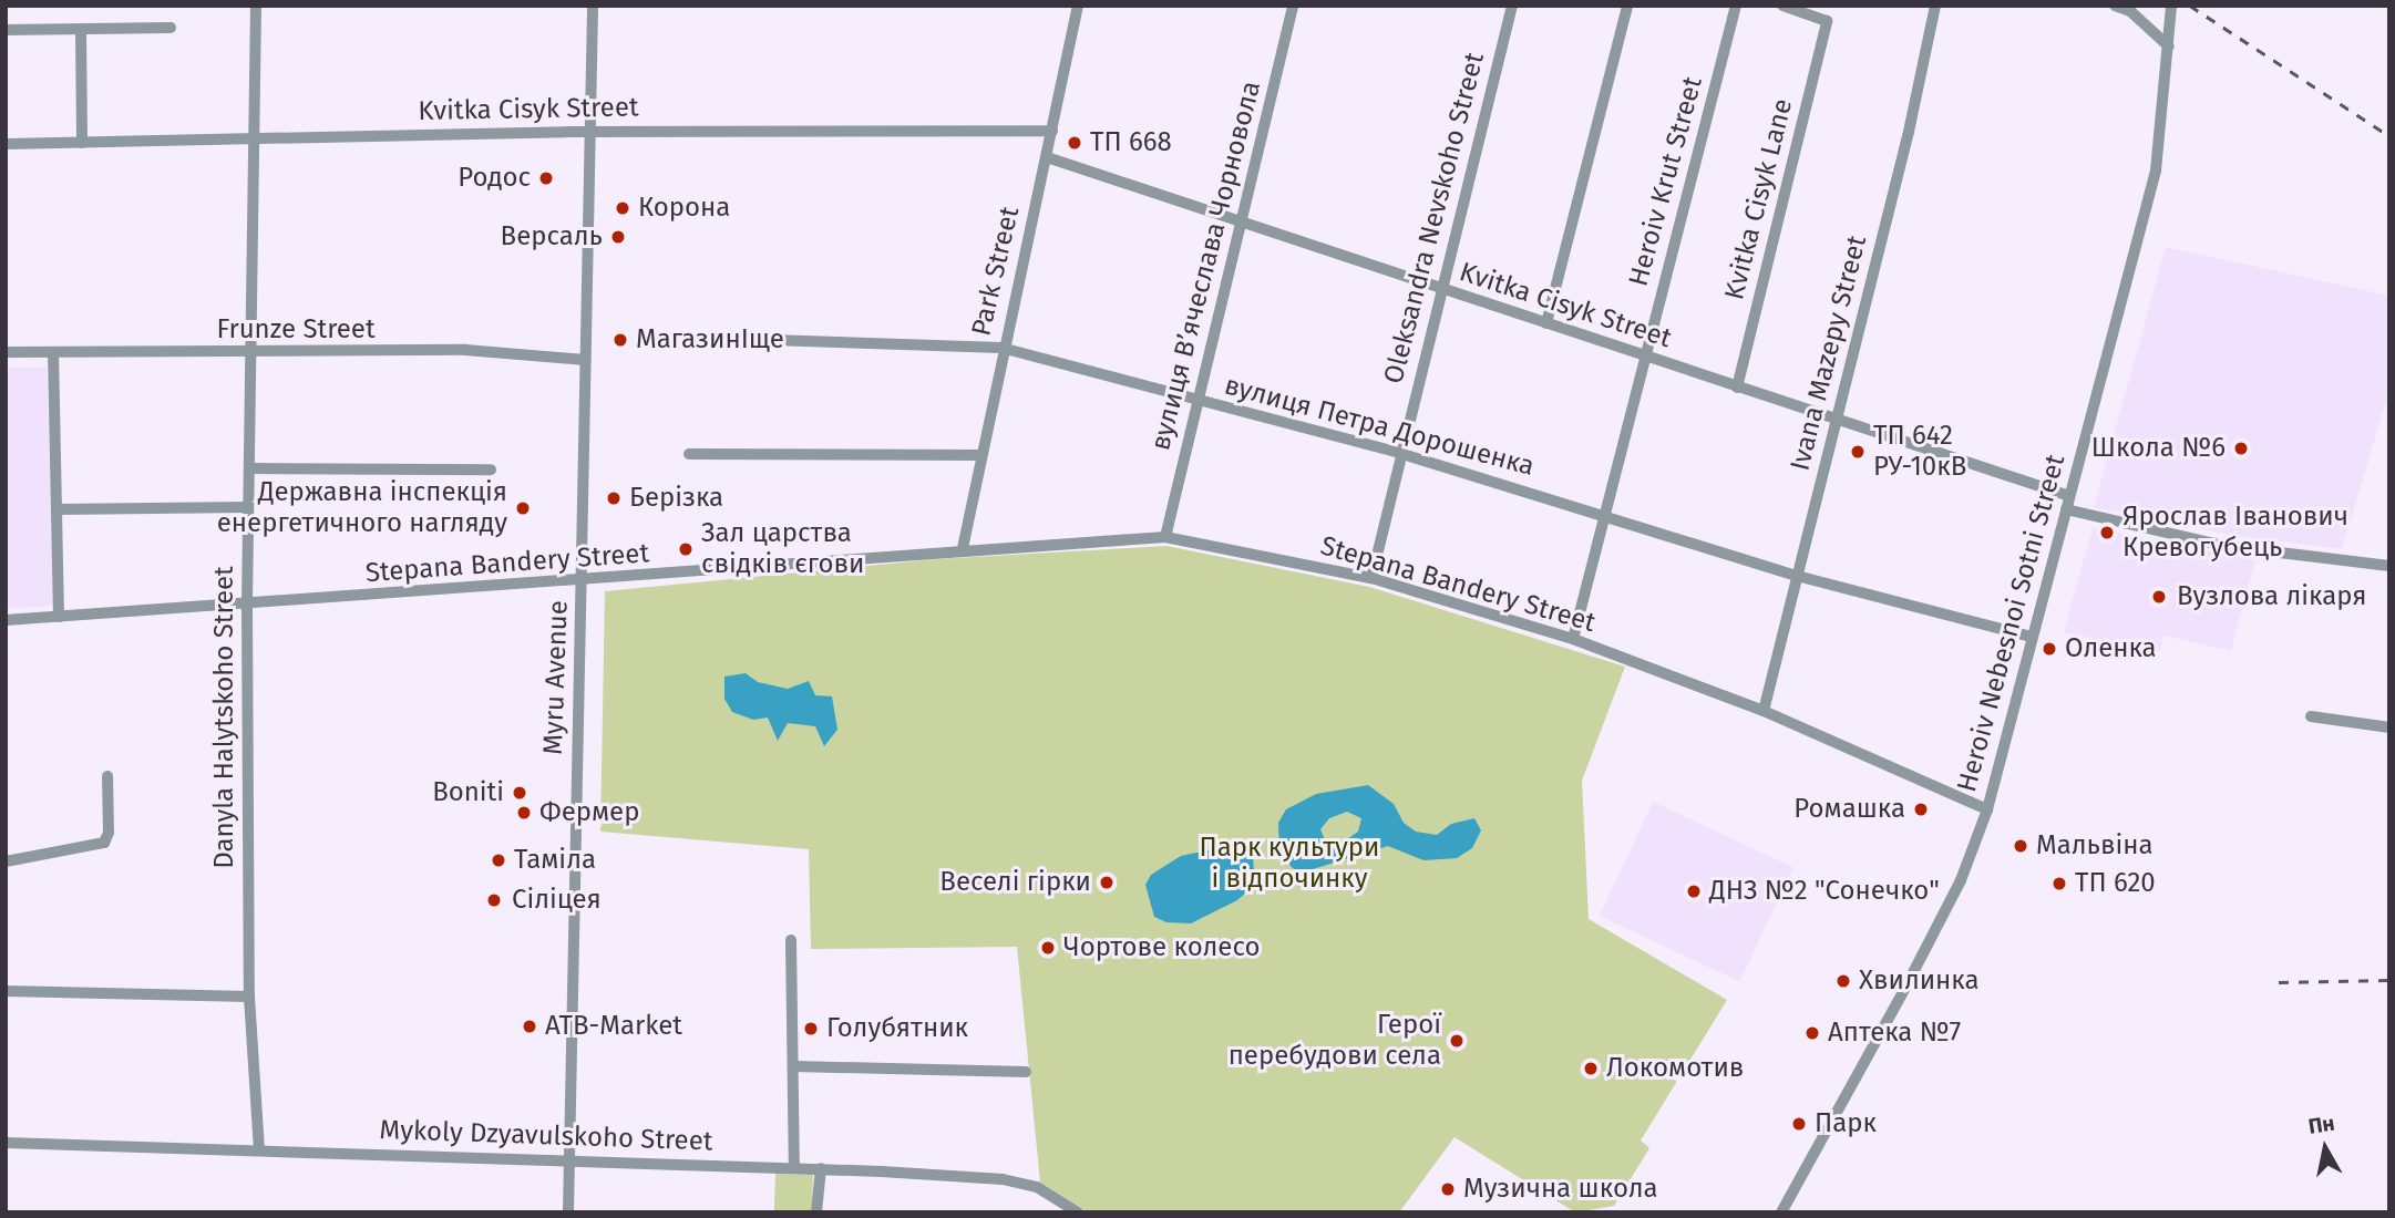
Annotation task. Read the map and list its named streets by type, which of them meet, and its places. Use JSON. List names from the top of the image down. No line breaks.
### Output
{"streets":{"street":["Kvitka Cisyk Street","Heroiv Krut Street","Kvitka Cisyk Lane","Oleksandra Nevskoho Street","вулиця Вʼячеслава Чорновола","Park Street","Frunze Street","Ivana Mazepy Street","вулиця Петра Дорошенка","Stepana Bandery Street","Heroiv Nebesnoi Sotni Street","Myru Avenue","Danyla Halytskoho Street","Mykoly Dzyavulskoho Street"]},"crossings":[["Kvitka Cisyk Street","Heroiv Krut Street"],["Kvitka Cisyk Street","Kvitka Cisyk Lane"],["Kvitka Cisyk Street","Oleksandra Nevskoho Street"],["Kvitka Cisyk Street","вулиця Вʼячеслава Чорновола"],["Kvitka Cisyk Street","Park Street"],["Kvitka Cisyk Street","Ivana Mazepy Street"],["Kvitka Cisyk Street","Heroiv Nebesnoi Sotni Street"],["Kvitka Cisyk Street","Myru Avenue"],["Kvitka Cisyk Street","Danyla Halytskoho Street"],["Heroiv Krut Street","вулиця Петра Дорошенка"],["Heroiv Krut Street","Stepana Bandery Street"],["Oleksandra Nevskoho Street","вулиця Петра Дорошенка"],["Oleksandra Nevskoho Street","Stepana Bandery Street"],["вулиця Вʼячеслава Чорновола","вулиця Петра Дорошенка"],["вулиця Вʼячеслава Чорновола","Stepana Bandery Street"],["Park Street","вулиця Петра Дорошенка"],["Park Street","Stepana Bandery Street"],["Frunze Street","Myru Avenue"],["Frunze Street","Danyla Halytskoho Street"],["Ivana Mazepy Street","вулиця Петра Дорошенка"],["Ivana Mazepy Street","Stepana Bandery Street"],["вулиця Петра Дорошенка","Heroiv Nebesnoi Sotni Street"],["Stepana Bandery Street","Heroiv Nebesnoi Sotni Street"],["Stepana Bandery Street","Myru Avenue"],["Stepana Bandery Street","Danyla Halytskoho Street"],["Myru Avenue","Mykoly Dzyavulskoho Street"],["Danyla Halytskoho Street","Mykoly Dzyavulskoho Street"]],"parks":["Парк культури і відпочинку"],"places":["ТП 668","Родос","Корона","Версаль","МагазинІще","Школа №6","ТП 642 РУ-10кВ","Берізка","Державна інспекція енергетичного нагляду","Ярослав Іванович Кревогубець","Зал царства свідків єгови","Вузлова лікаря","Оленка","Boniti","Ромашка","Фермер","Мальвіна","Таміла","Веселі гірки","ТП 620","ДНЗ №2 \"Сонечко\"","Сіліцея","Чортове колесо","Хвилинка","ATB-Market","Голубятник","Аптека №7","Герої перебудови села","Локомотив","Парк","Музична школа"],"north":"top"}
